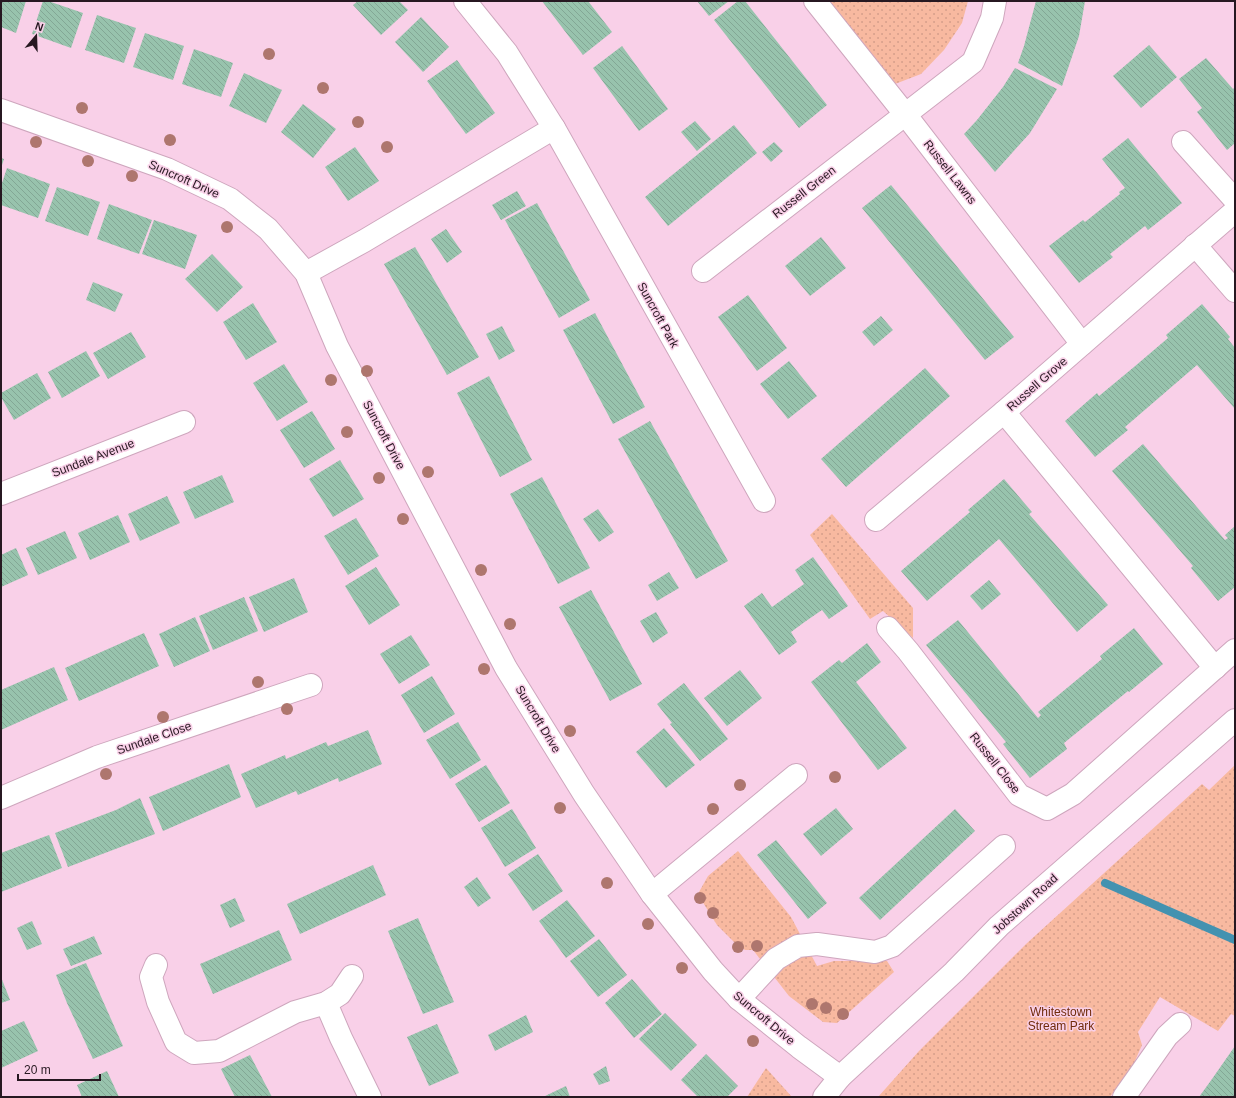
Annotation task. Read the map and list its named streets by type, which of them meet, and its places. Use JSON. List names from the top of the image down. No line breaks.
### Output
{"streets":{"street":["Russell Lawns","Suncroft Drive","Russell Green","Suncroft Park","Russell Grove","Sundale Avenue","Sundale Close","Russell Close","Jobstown Road"]},"crossings":[["Russell Lawns","Russell Green"],["Russell Lawns","Russell Grove"],["Suncroft Drive","Jobstown Road"]],"parks":["Whitestown Stream Park"],"scale_bar":"20 m","north":"top"}
